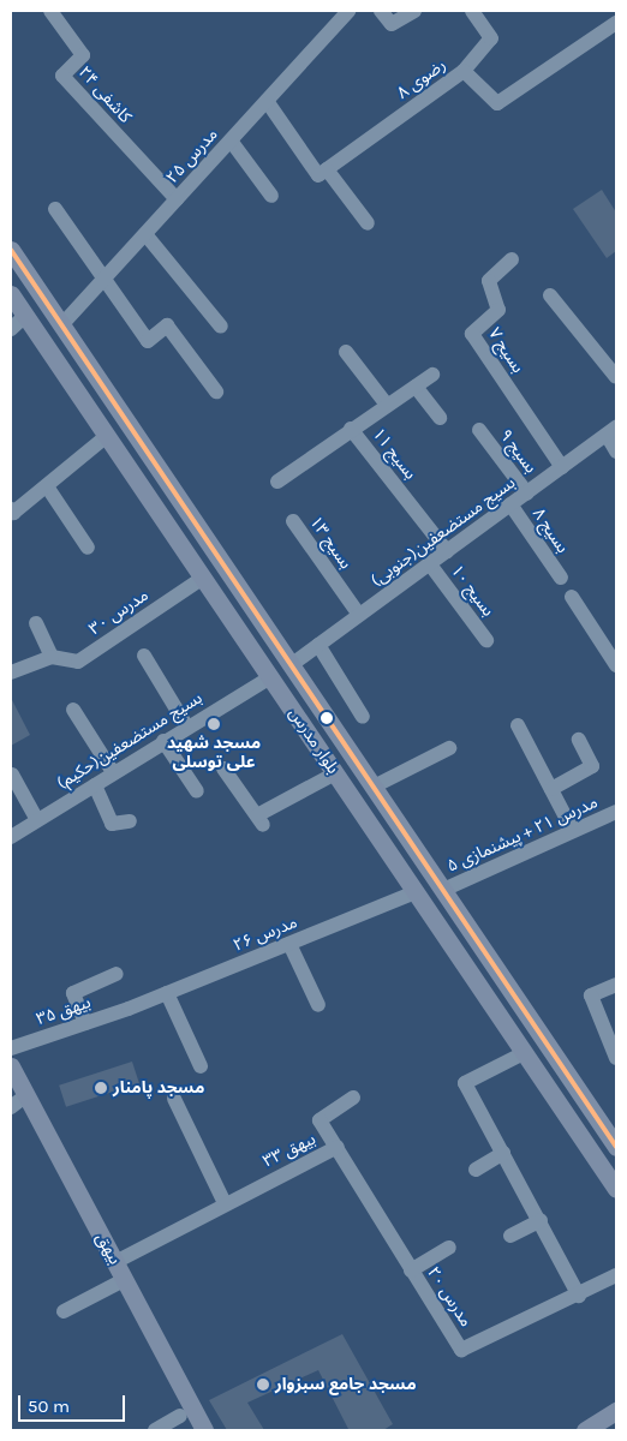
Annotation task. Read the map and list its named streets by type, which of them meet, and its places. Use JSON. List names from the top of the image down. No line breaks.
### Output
{"streets":{"main road":["بلوار مدرس","بیهق"],"street":["رضوی ۸","کاشفی ۲۴","مدرس ۲۵","بسیج ۷","بسیج ۹","بسیج ۱۱","بسیج ۸","بسیج مستضعفین(جنوبی)","بسیج ۱۳","بسیج ۱۰","مدرس ۳۰","بسیج مستضعفین(حکیم)","مدرس ۲۱ + پیشنمازی ۵","مدرس ۲۶","بیهق ۳۵","بیهق ۳۳","مدرس ۲۰"]},"crossings":[["کاشفی ۲۴","مدرس ۲۵"],["مدرس ۲۵","بلوار مدرس"],["بسیج ۷","بسیج مستضعفین(جنوبی)"],["بسیج ۹","بسیج مستضعفین(جنوبی)"],["بسیج ۱۱","بسیج مستضعفین(جنوبی)"],["بسیج ۸","بسیج مستضعفین(جنوبی)"],["بسیج مستضعفین(جنوبی)","بسیج ۱۳"],["بسیج مستضعفین(جنوبی)","بسیج ۱۰"],["بسیج مستضعفین(جنوبی)","بلوار مدرس"],["مدرس ۳۰","بلوار مدرس"],["بسیج مستضعفین(حکیم)","بلوار مدرس"],["بلوار مدرس","مدرس ۲۱ + پیشنمازی ۵"],["بلوار مدرس","مدرس ۲۶"],["مدرس ۲۶","بیهق ۳۵"],["بیهق ۳۳","بیهق"],["بیهق ۳۳","مدرس ۲۰"]],"places":["مسجد شهید علی توسلی","مسجد پامنار","مسجد جامع سبزوار"],"scale_bar":"50 m"}
